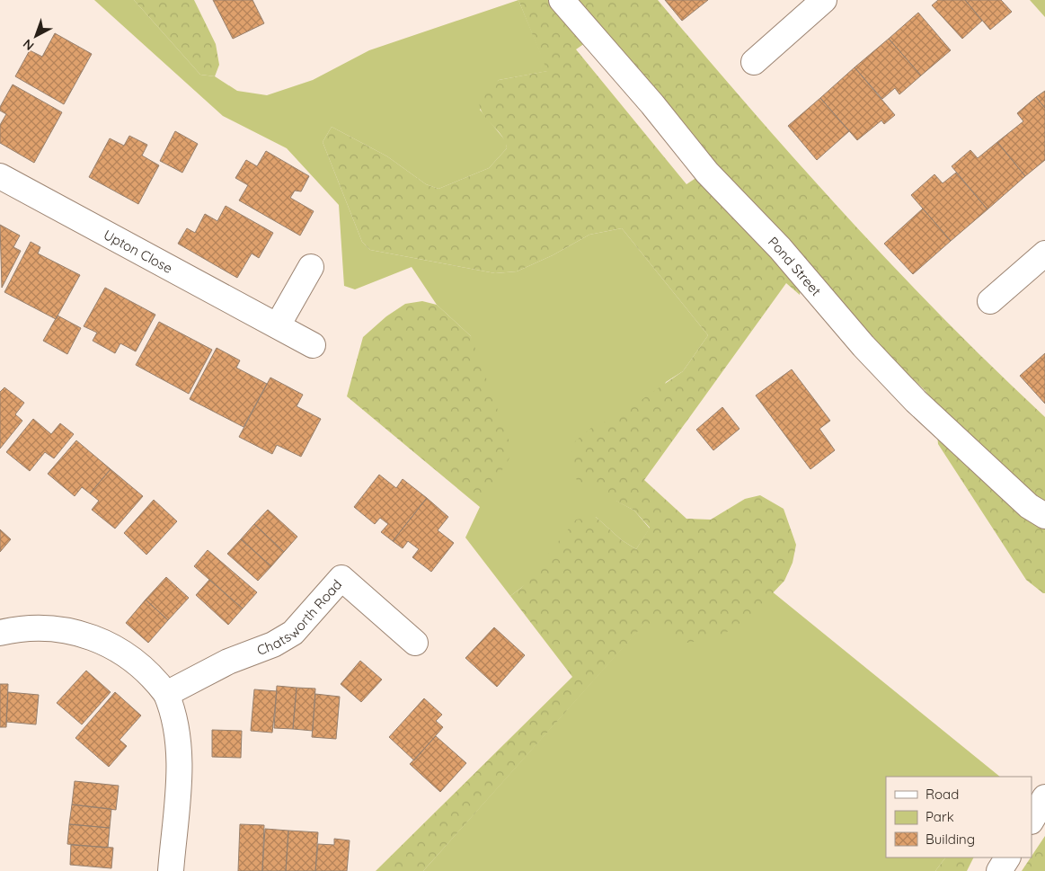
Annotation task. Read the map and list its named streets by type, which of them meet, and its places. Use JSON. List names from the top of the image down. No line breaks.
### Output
{"streets":{"street":["Upton Close","Pond Street","Chatsworth Road"]},"legend":["Road","Park","Building"],"north":"bottom left"}
